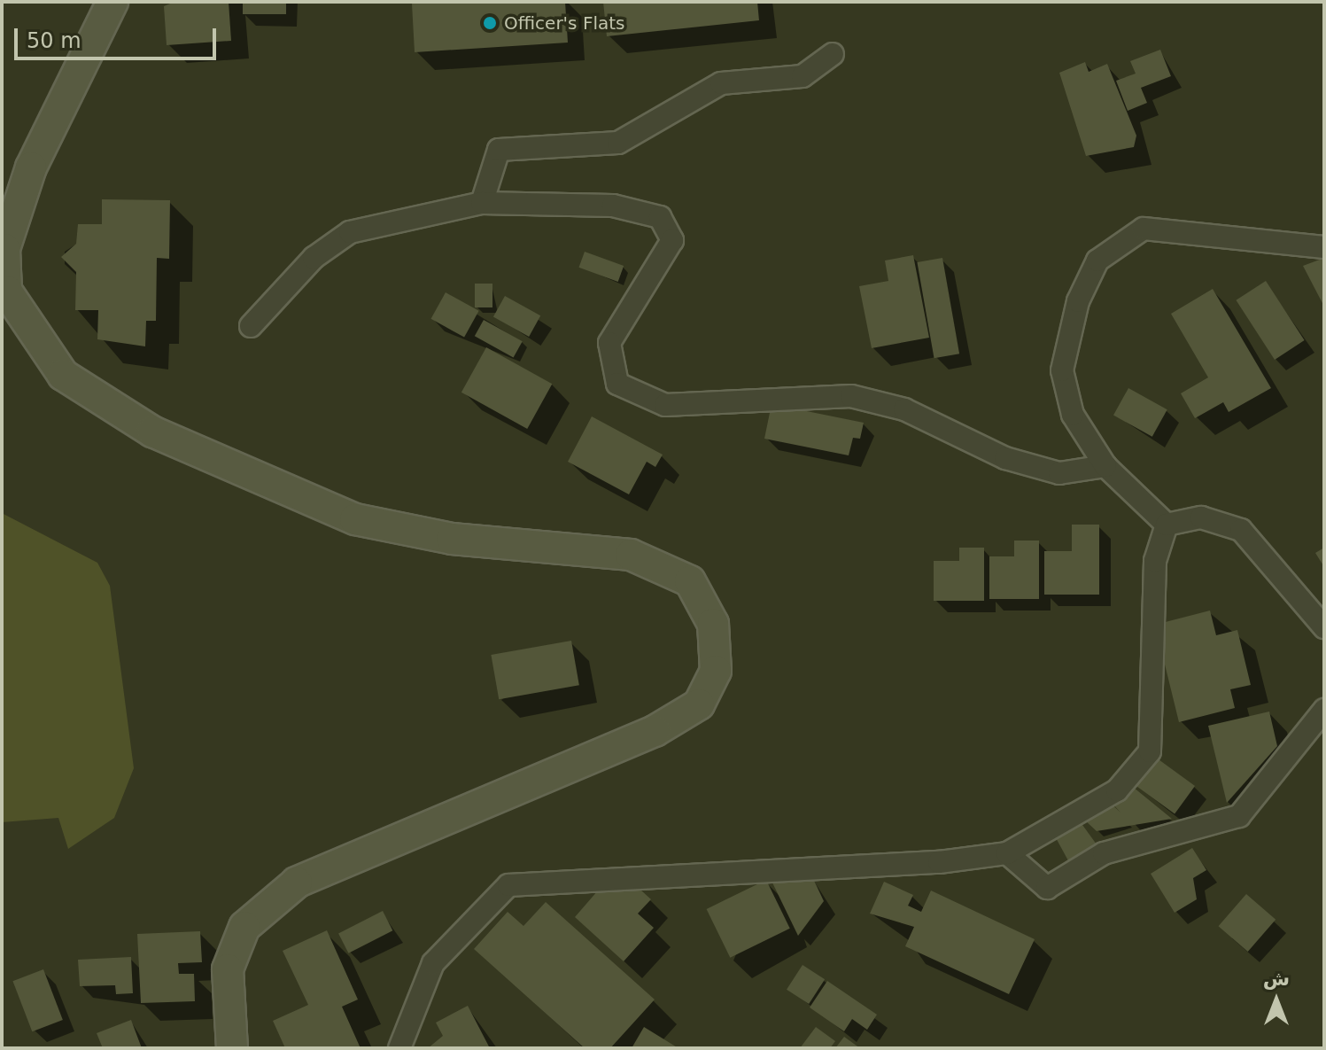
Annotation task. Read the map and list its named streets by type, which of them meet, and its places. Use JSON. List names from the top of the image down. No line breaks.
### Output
{"places":["Officer's Flats"],"scale_bar":"50 m","north":"top"}
